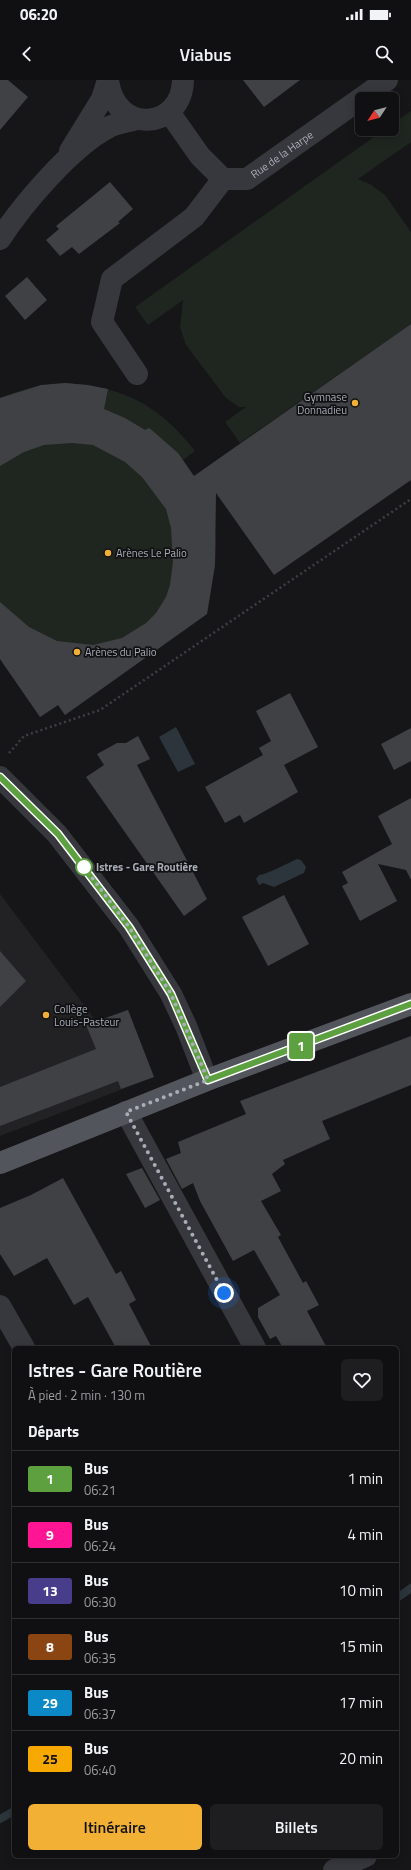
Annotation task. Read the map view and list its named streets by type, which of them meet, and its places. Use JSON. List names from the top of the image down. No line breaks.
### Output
{"streets":{"street":["Rue de la Harpe"]},"places":["Gymnase Donnadieu","Arènes Le Palio","Arènes du Palio","Istres - Gare Routière","Collège Louis-Pasteur"],"lines":["bus line 1"],"north":"bottom left","page":{"status":"06:20","header":"Viabus","on_map":"1","heading":[["Istres - Gare Routière","À pied · 2 min · 130 m"],"Départs"],"list":[{"mark":"1","name":"Bus","note":"06:21","value":"1 min"},{"mark":"9","name":"Bus","note":"06:24","value":"4 min"},{"mark":"13","name":"Bus","note":"06:30","value":"10 min"},{"mark":"8","name":"Bus","note":"06:35","value":"15 min"},{"mark":"29","name":"Bus","note":"06:37","value":"17 min"},{"mark":"25","name":"Bus","note":"06:40","value":"20 min"}],"buttons":["Itinéraire","Billets"]}}
